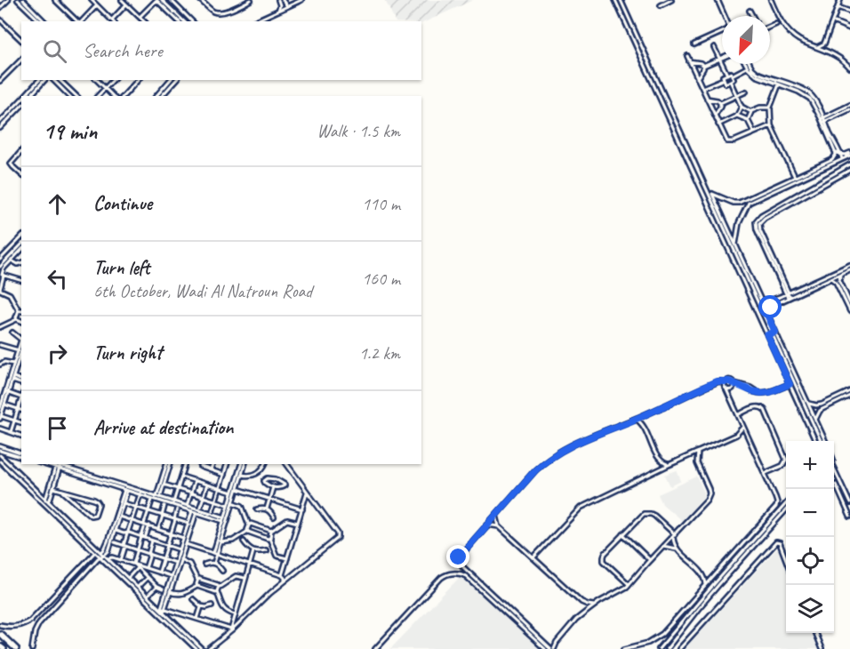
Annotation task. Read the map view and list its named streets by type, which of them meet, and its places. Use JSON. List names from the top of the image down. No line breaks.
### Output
{"north":"bottom left","page":{"search":"Search here","heading":["19 min","Walk · 1.5 km"],"list":[["Continue","110 m"],["Turn left","6th October, Wadi Al Natroun Road","160 m"],["Turn right","1.2 km"],"Arrive at destination"],"map_buttons":["+","−"]}}
